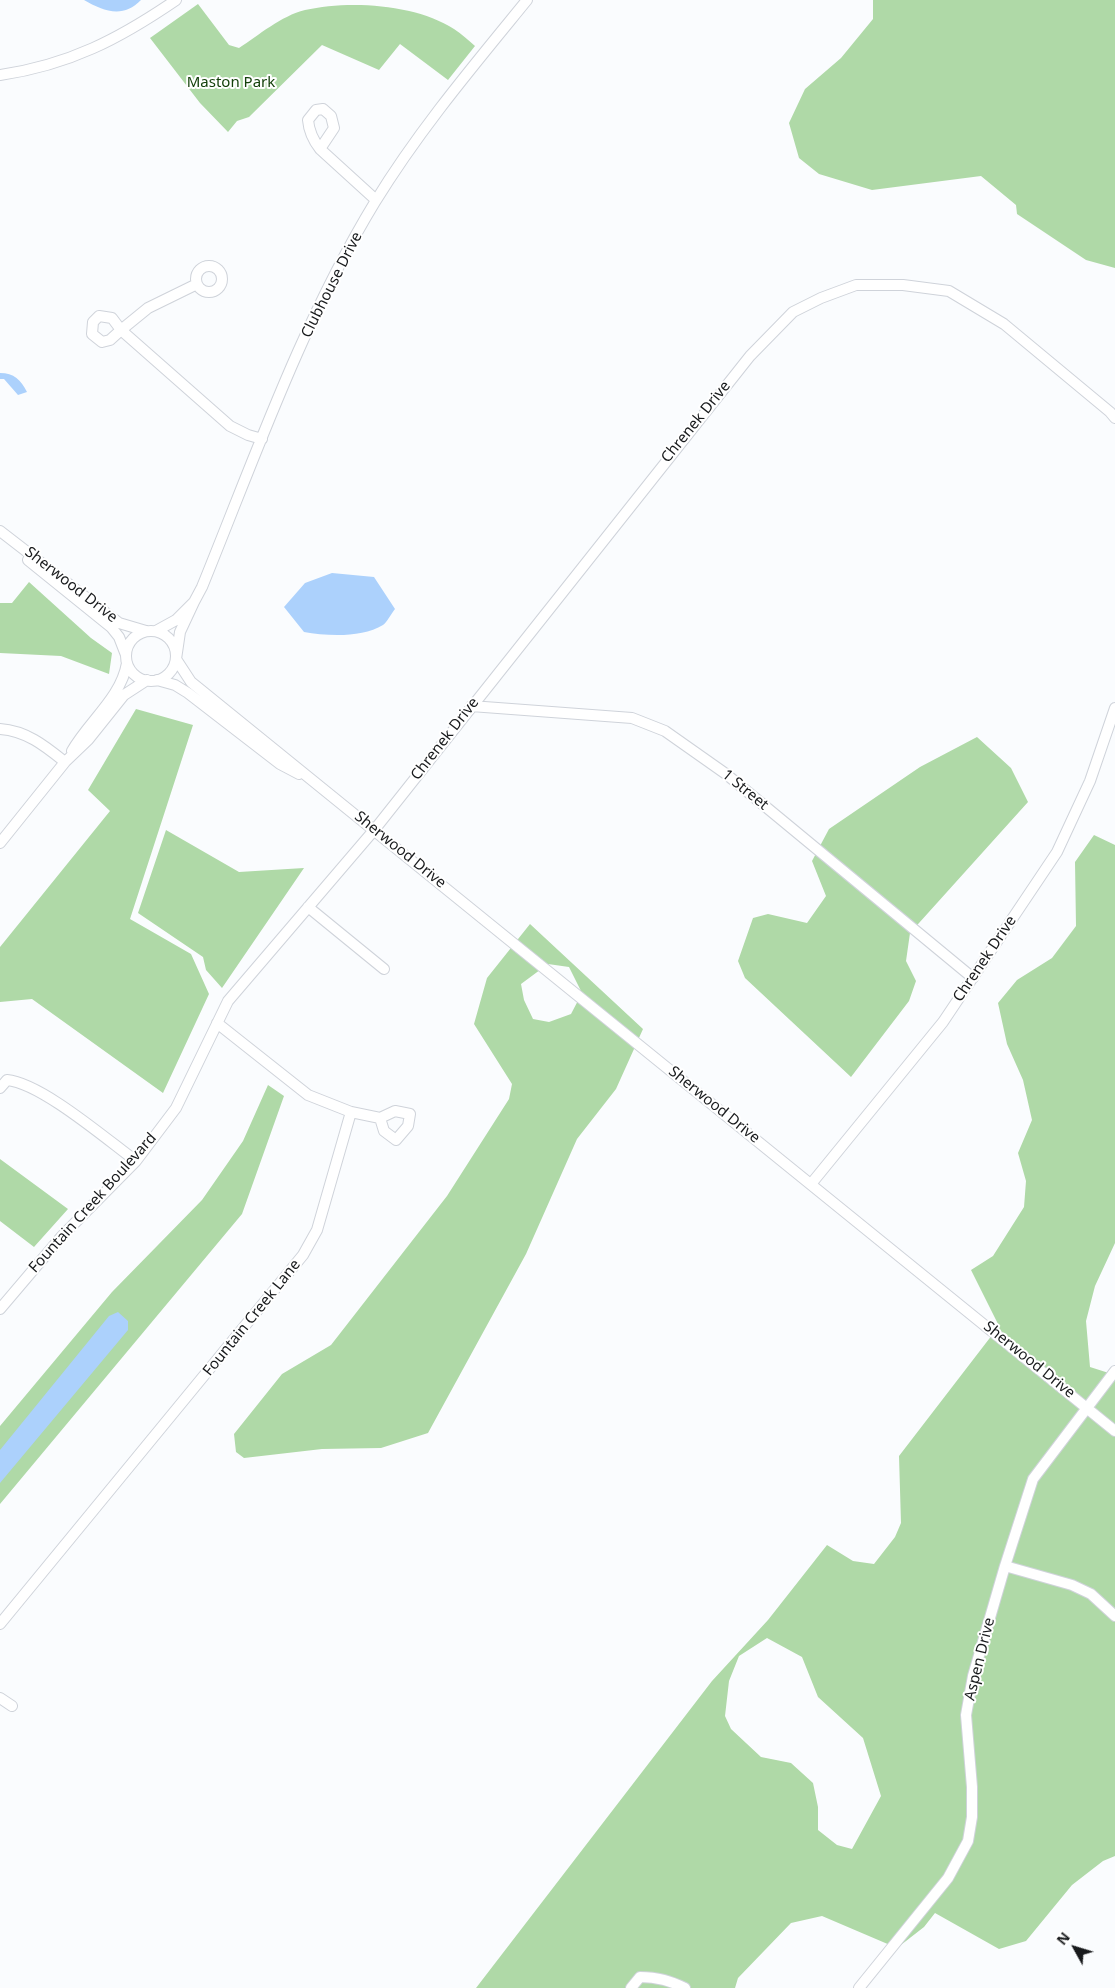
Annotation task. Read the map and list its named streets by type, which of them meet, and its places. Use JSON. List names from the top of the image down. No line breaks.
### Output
{"streets":{"street":["Clubhouse Drive","Chrenek Drive","Sherwood Drive","1 Street","Fountain Creek Boulevard","Fountain Creek Lane","Aspen Drive"]},"crossings":[["Clubhouse Drive","Sherwood Drive"],["Chrenek Drive","Sherwood Drive"],["Chrenek Drive","1 Street"],["Chrenek Drive","Fountain Creek Boulevard"],["Sherwood Drive","Fountain Creek Boulevard"],["Sherwood Drive","Aspen Drive"]],"parks":["Maston Park"],"north":"top left"}
